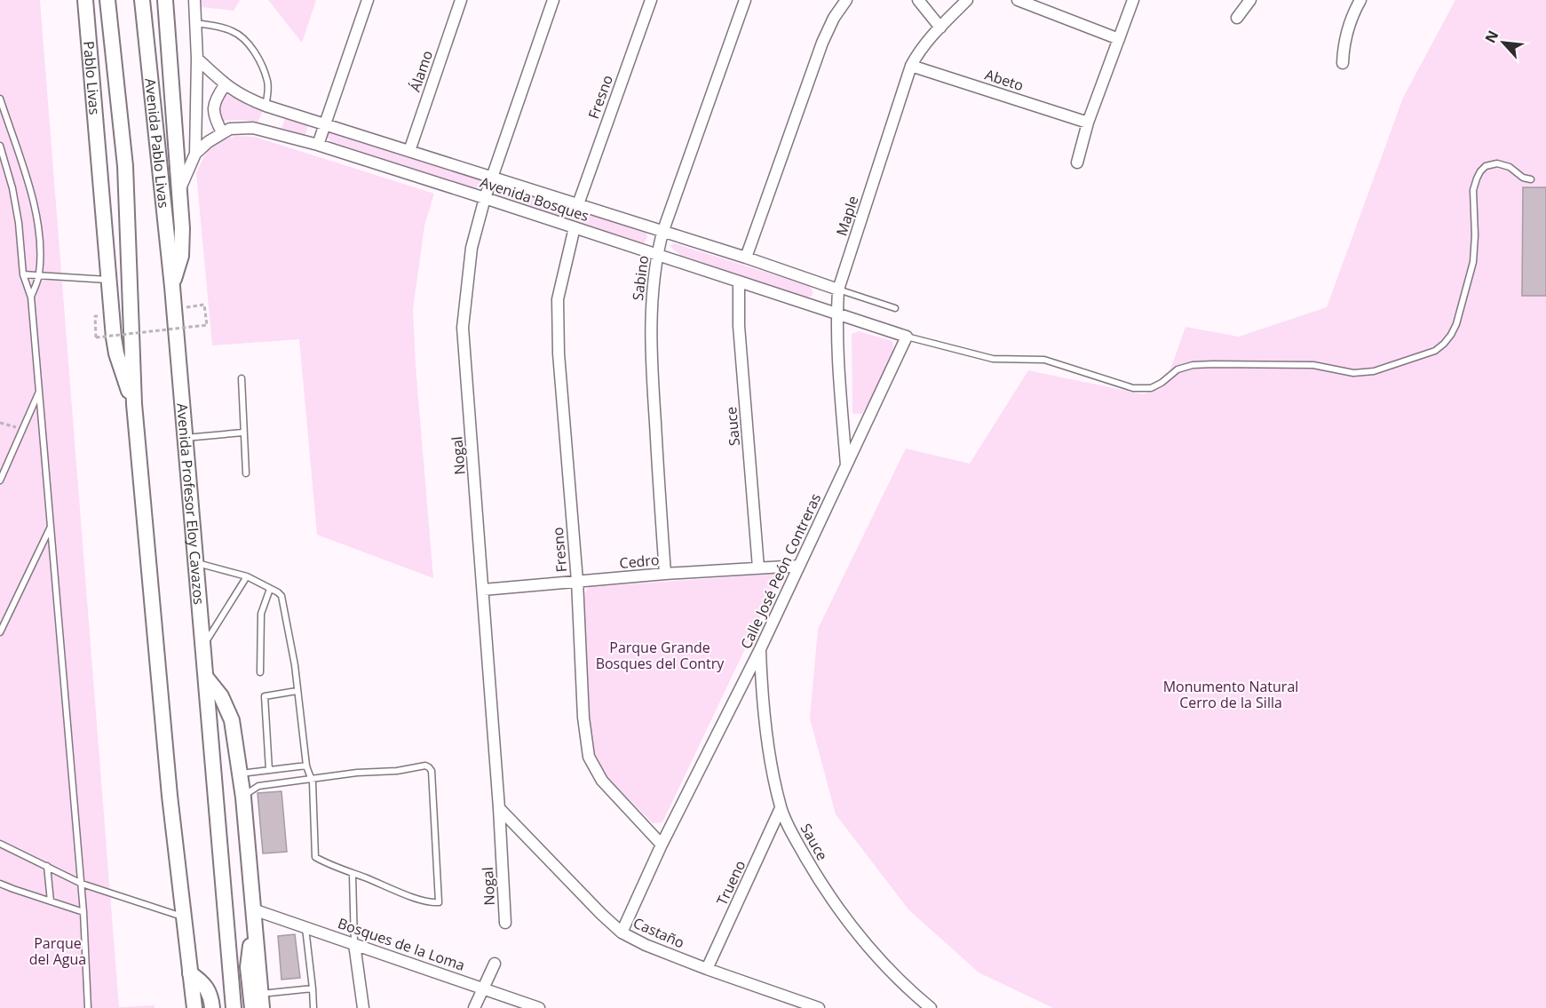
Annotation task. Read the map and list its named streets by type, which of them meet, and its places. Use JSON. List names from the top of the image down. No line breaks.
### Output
{"streets":{"main road":["Pablo Livas","Avenida Pablo Livas","Avenida Profesor Eloy Cavazos"],"street":["Álamo","Abeto","Fresno","Avenida Bosques","Maple","Sabino","Sauce","Nogal","Cedro","Calle José Peón Contreras","Trueno","Castaño","Bosques de la Loma"]},"crossings":[["Álamo","Avenida Bosques"],["Abeto","Maple"],["Fresno","Avenida Bosques"],["Fresno","Cedro"],["Fresno","Calle José Peón Contreras"],["Avenida Pablo Livas","Avenida Profesor Eloy Cavazos"],["Avenida Bosques","Maple"],["Avenida Bosques","Sabino"],["Avenida Bosques","Sauce"],["Avenida Bosques","Nogal"],["Avenida Bosques","Avenida Profesor Eloy Cavazos"],["Avenida Bosques","Calle José Peón Contreras"],["Maple","Calle José Peón Contreras"],["Sabino","Cedro"],["Sauce","Cedro"],["Sauce","Calle José Peón Contreras"],["Sauce","Trueno"],["Nogal","Cedro"],["Nogal","Castaño"],["Cedro","Calle José Peón Contreras"],["Calle José Peón Contreras","Castaño"],["Trueno","Castaño"]],"parks":["Parque Grande Bosques del Contry","Monumento Natural Cerro de la Silla","Parque del Agua"],"north":"top left"}
